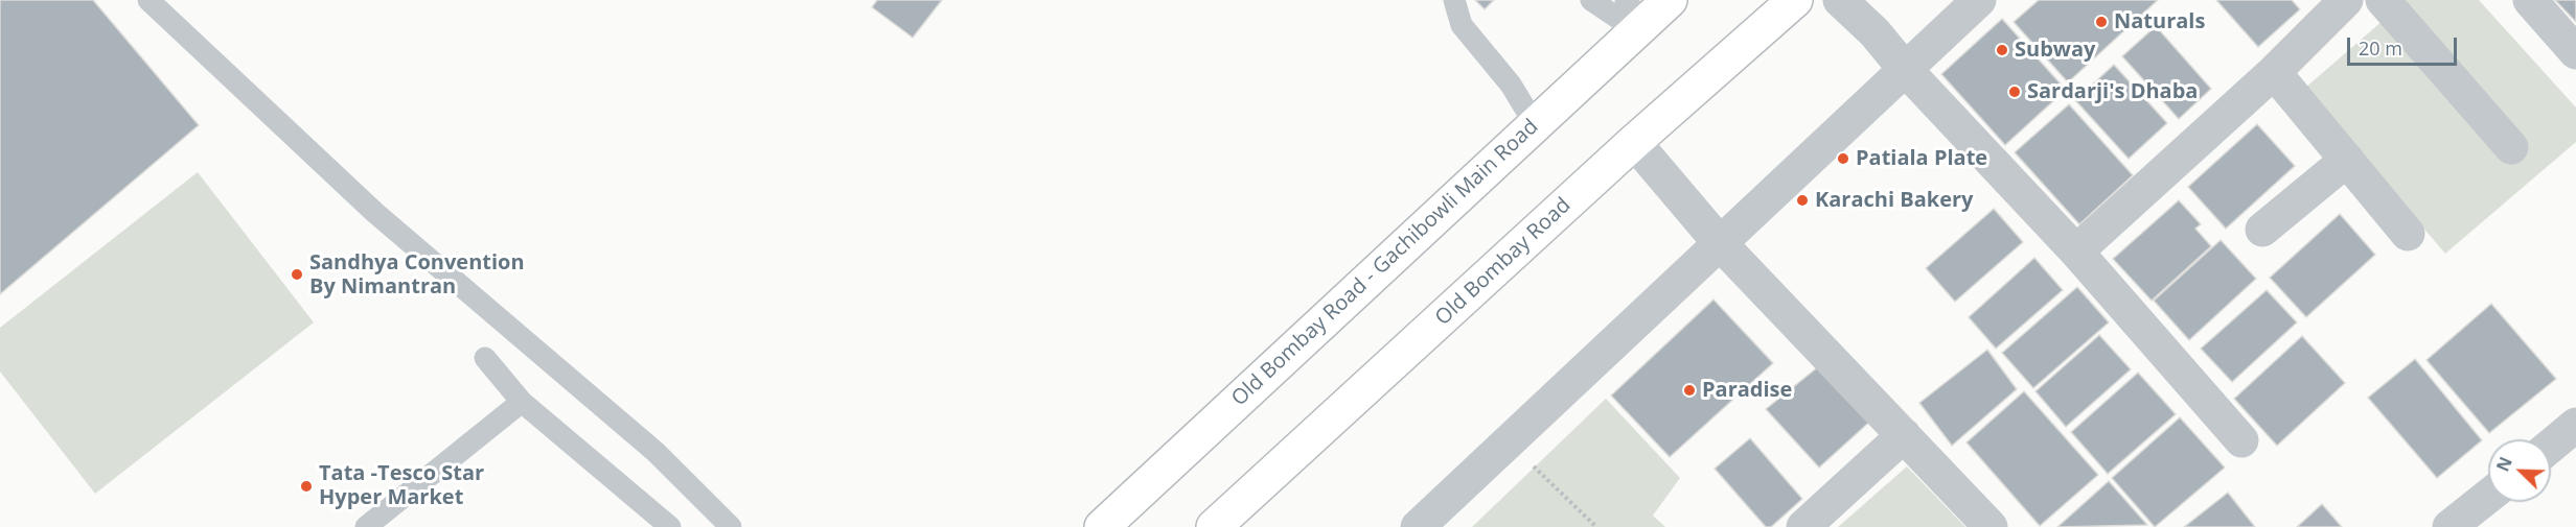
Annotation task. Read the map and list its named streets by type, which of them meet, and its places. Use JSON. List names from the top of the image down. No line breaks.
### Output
{"streets":{"main road":["Old Bombay Road","Old Bombay Road - Gachibowli Main Road"]},"places":["Naturals","Subway","Sardarji's Dhaba","Patiala Plate","Karachi Bakery","Sandhya Convention By Nimantran","Paradise","Tata -Tesco Star Hyper Market"],"scale_bar":"20 m","north":"top left"}
